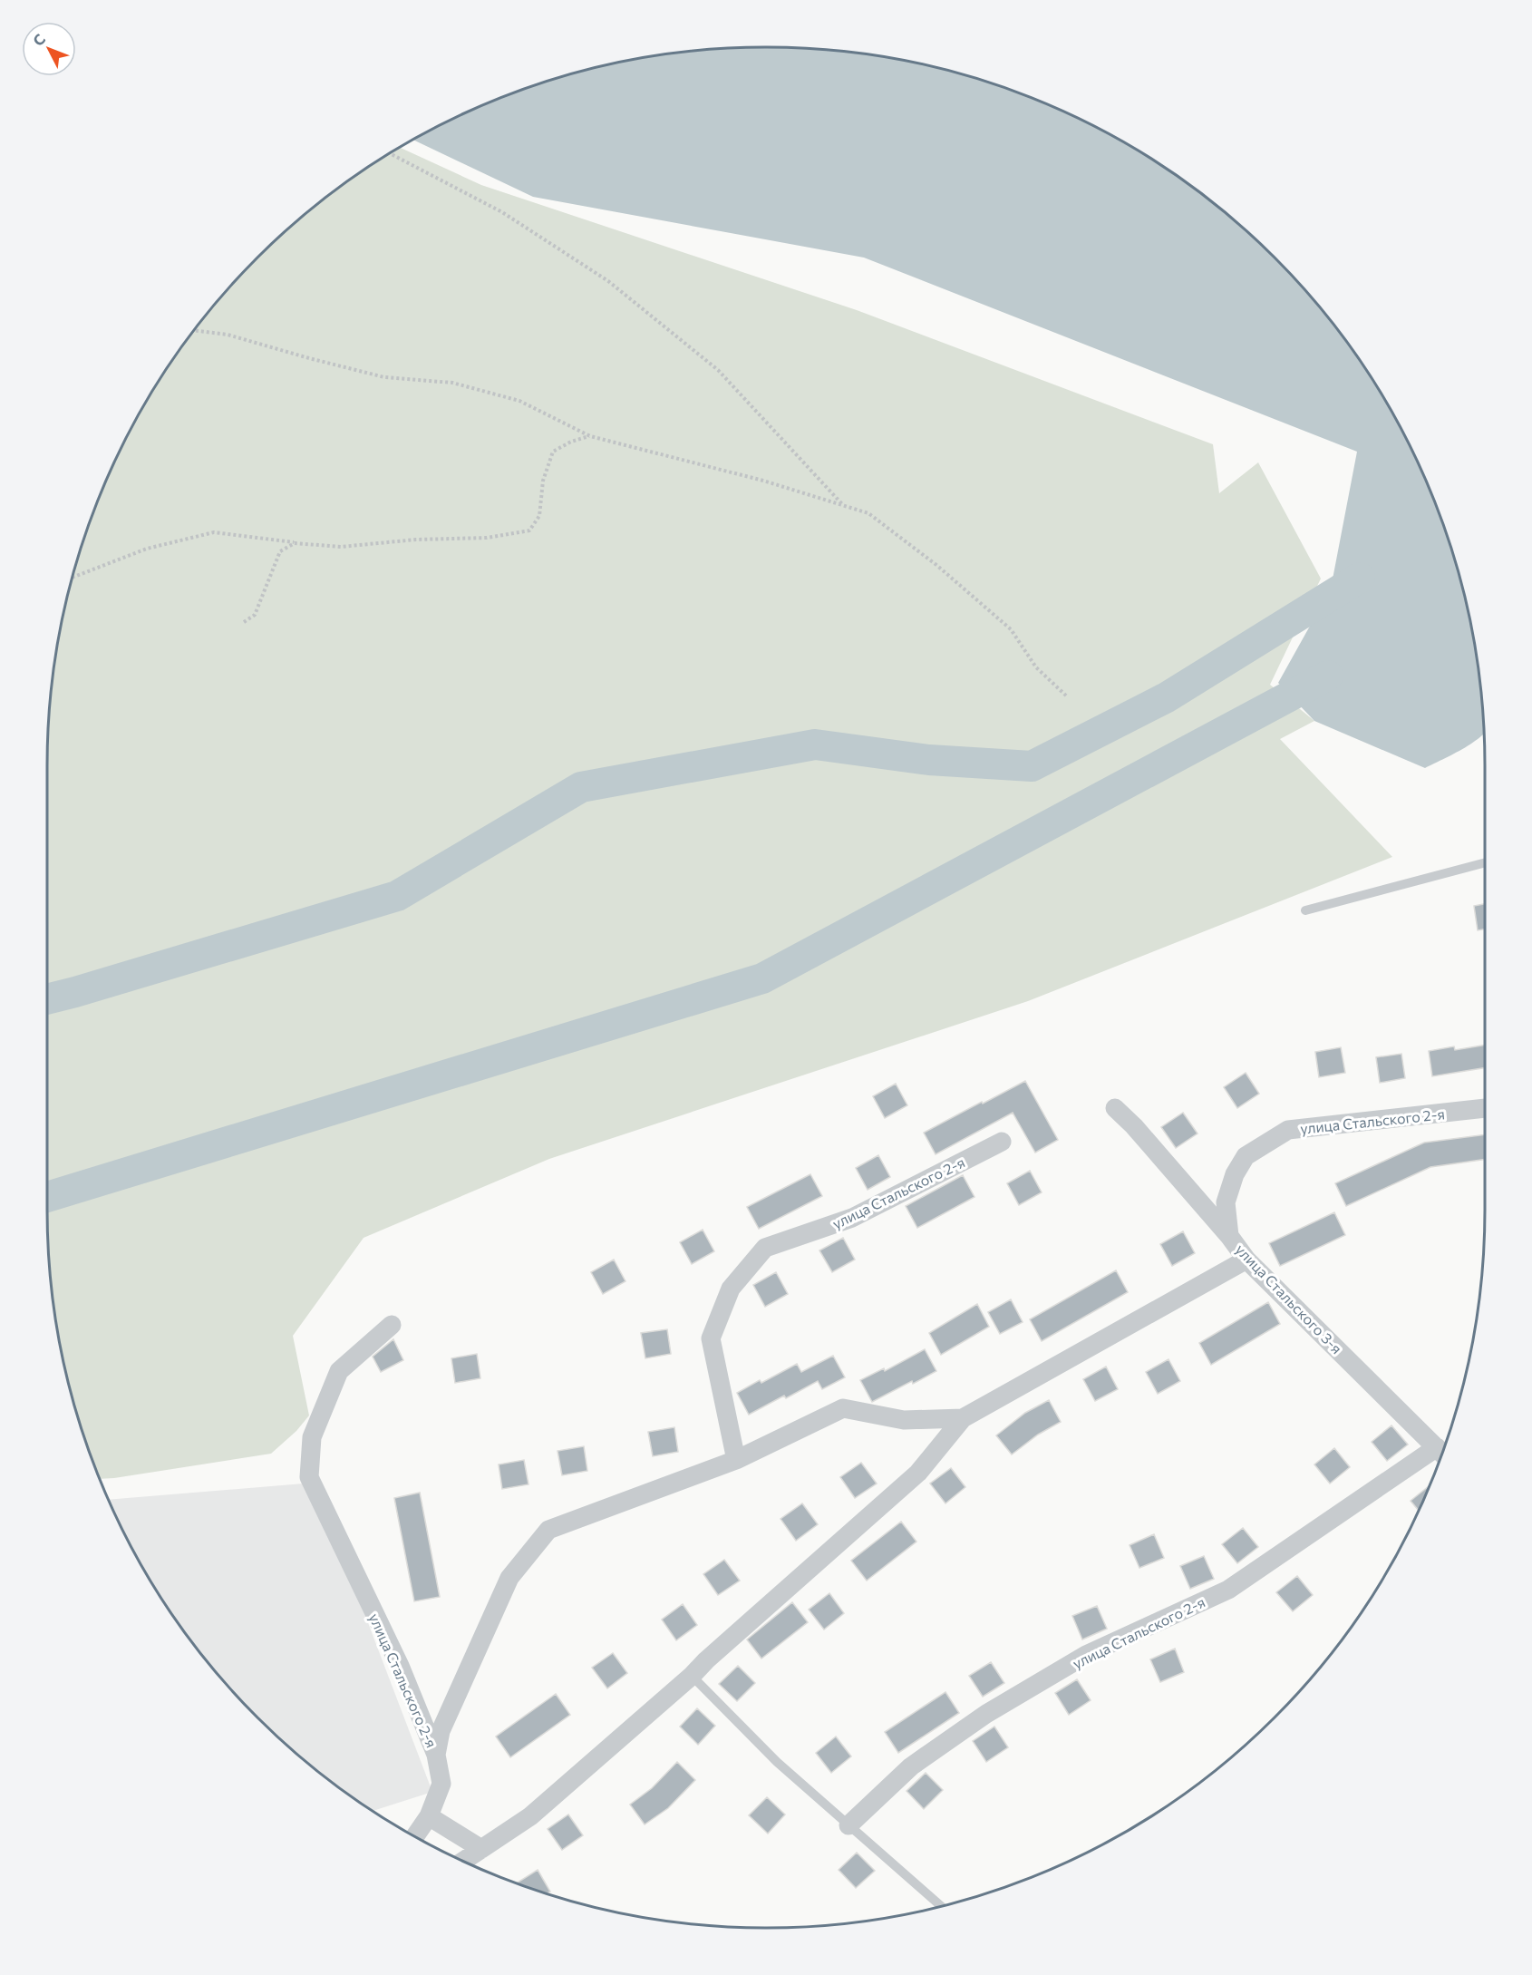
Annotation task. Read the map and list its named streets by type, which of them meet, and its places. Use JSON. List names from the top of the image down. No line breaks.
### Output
{"streets":{"street":["улица Стальского 2-я","улица Стальского 3-я"]},"crossings":[["улица Стальского 2-я","улица Стальского 3-я"]],"north":"top left"}
